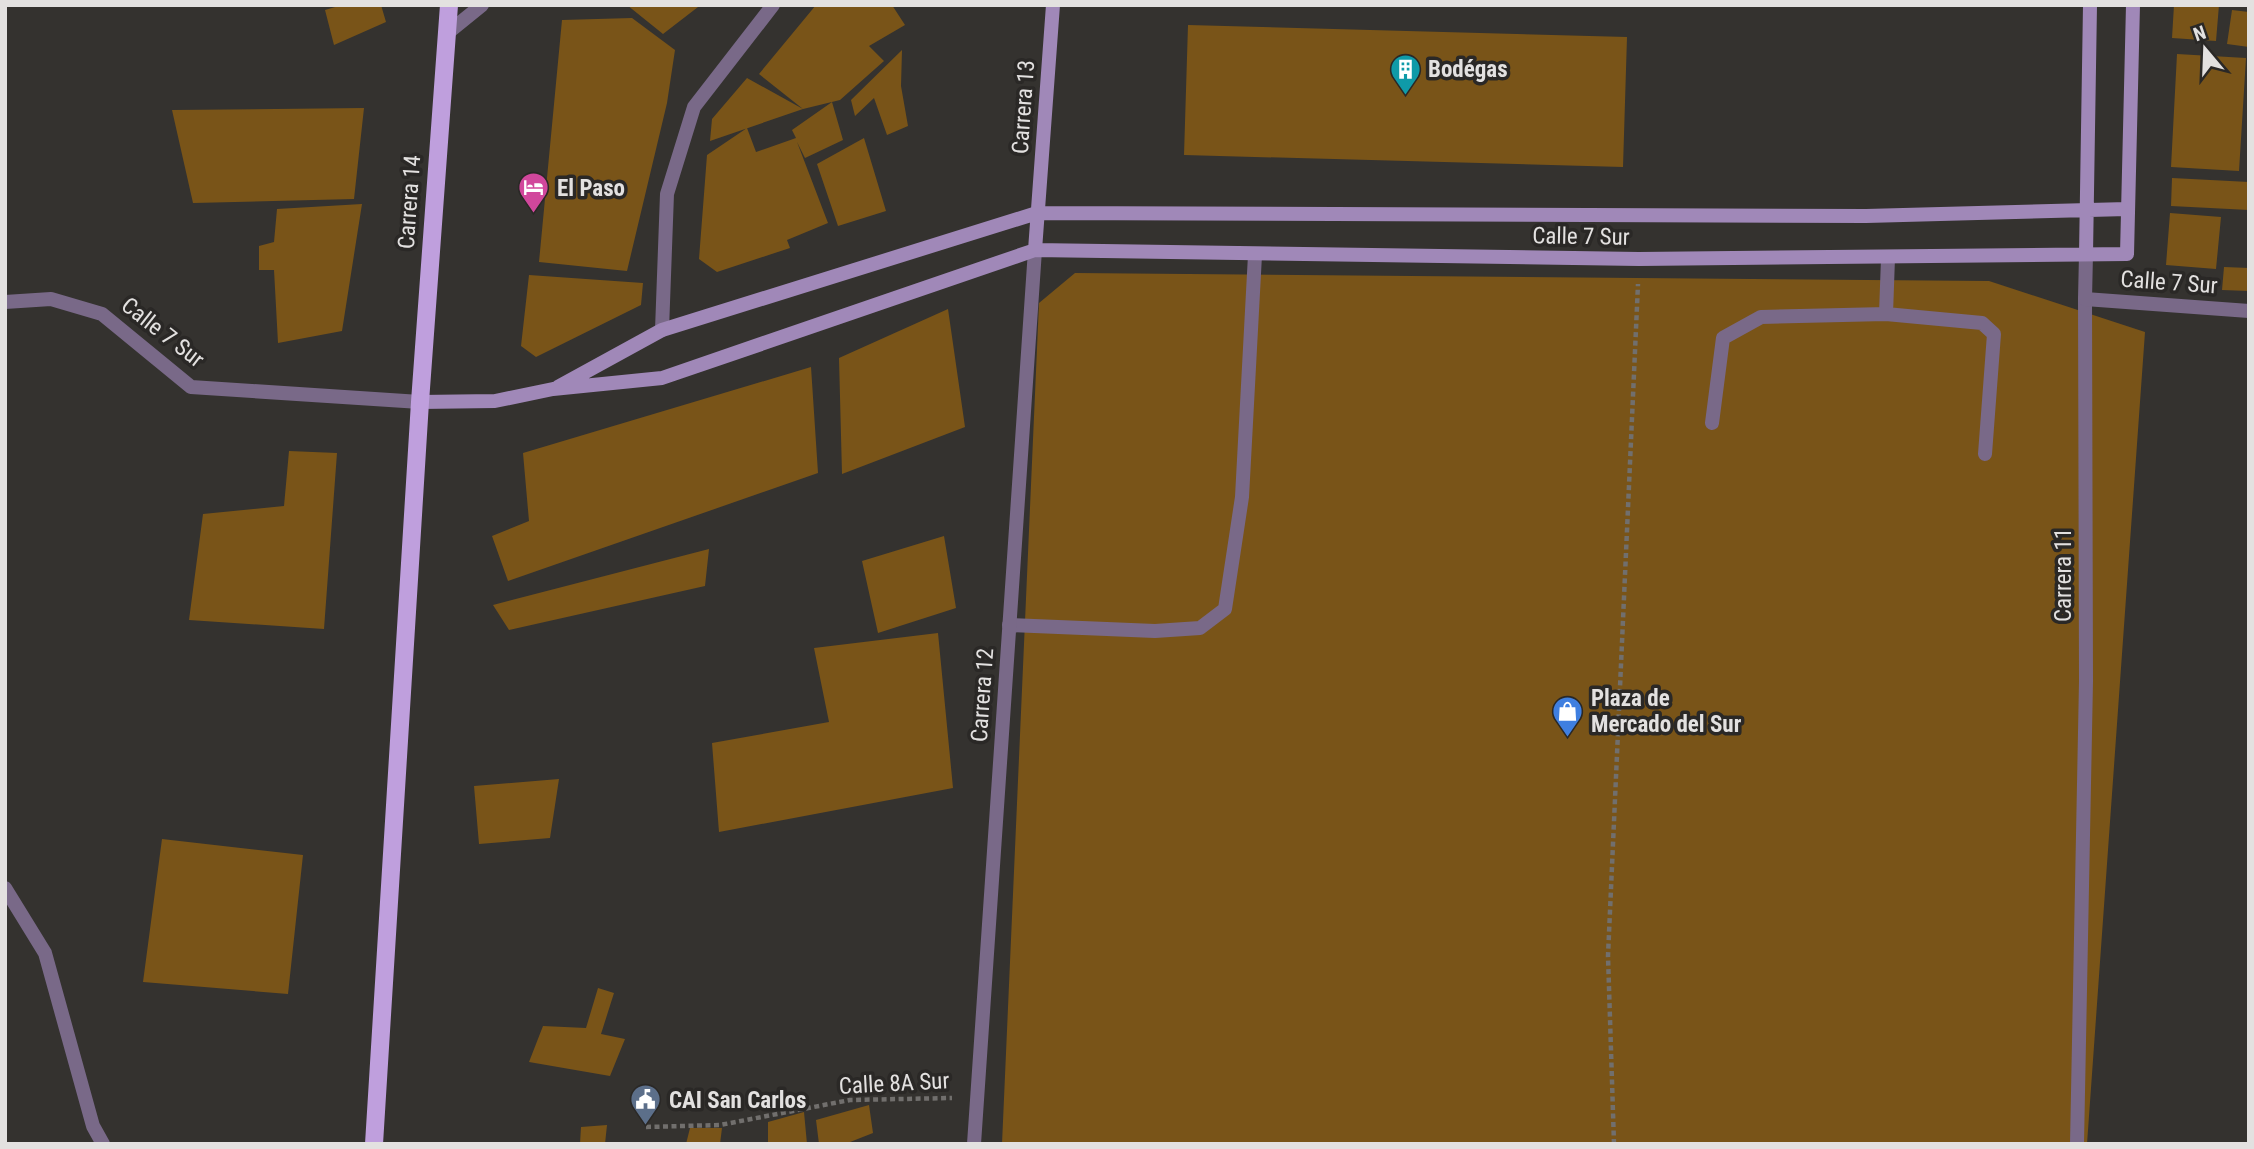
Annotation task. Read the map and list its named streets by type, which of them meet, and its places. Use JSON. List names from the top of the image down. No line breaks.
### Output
{"streets":{"main road":["Carrera 13","Carrera 14","Calle 7 Sur","Carrera 11"],"street":["Carrera 12"],"path":["Calle 8A Sur"]},"crossings":[["Carrera 13","Calle 7 Sur"],["Carrera 13","Carrera 12"],["Carrera 14","Calle 7 Sur"],["Calle 7 Sur","Carrera 11"],["Calle 7 Sur","Carrera 12"],["Carrera 12","Calle 8A Sur"]],"places":{"building":["Bodégas"],"hotel":["El Paso"],"shop":["Plaza de Mercado del Sur"],"public building":["CAI San Carlos"]},"north":"top"}
